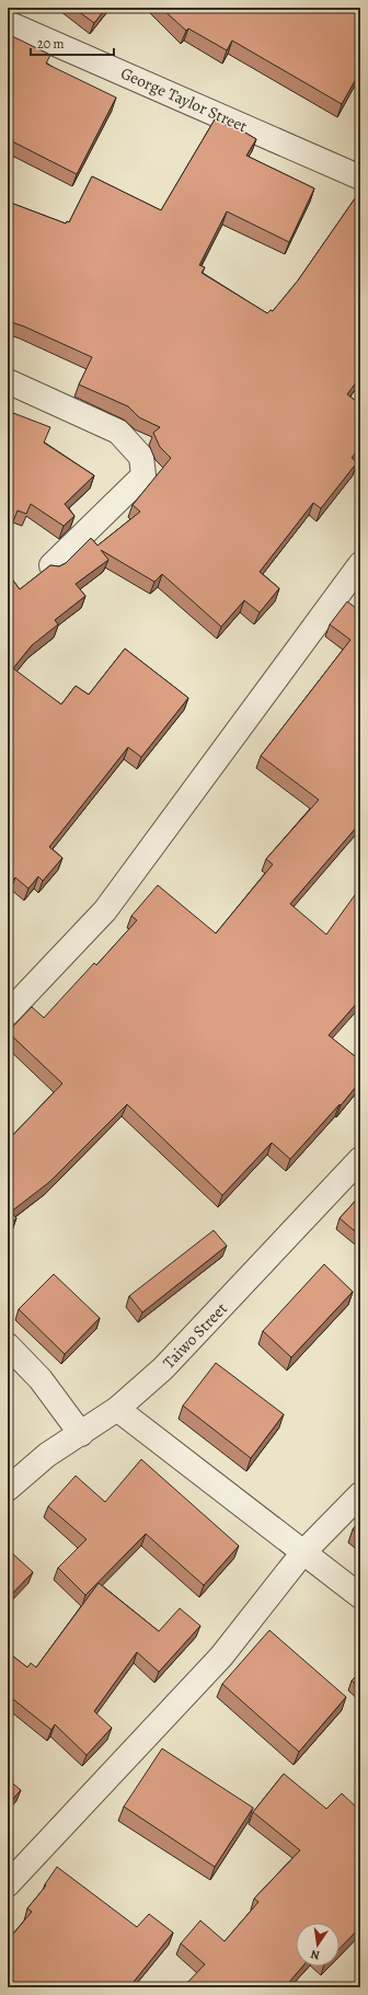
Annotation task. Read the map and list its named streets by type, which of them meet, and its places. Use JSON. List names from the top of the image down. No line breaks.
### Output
{"streets":{"street":["George Taylor Street","Taiwo Street"]},"scale_bar":"20 m","north":"bottom"}
